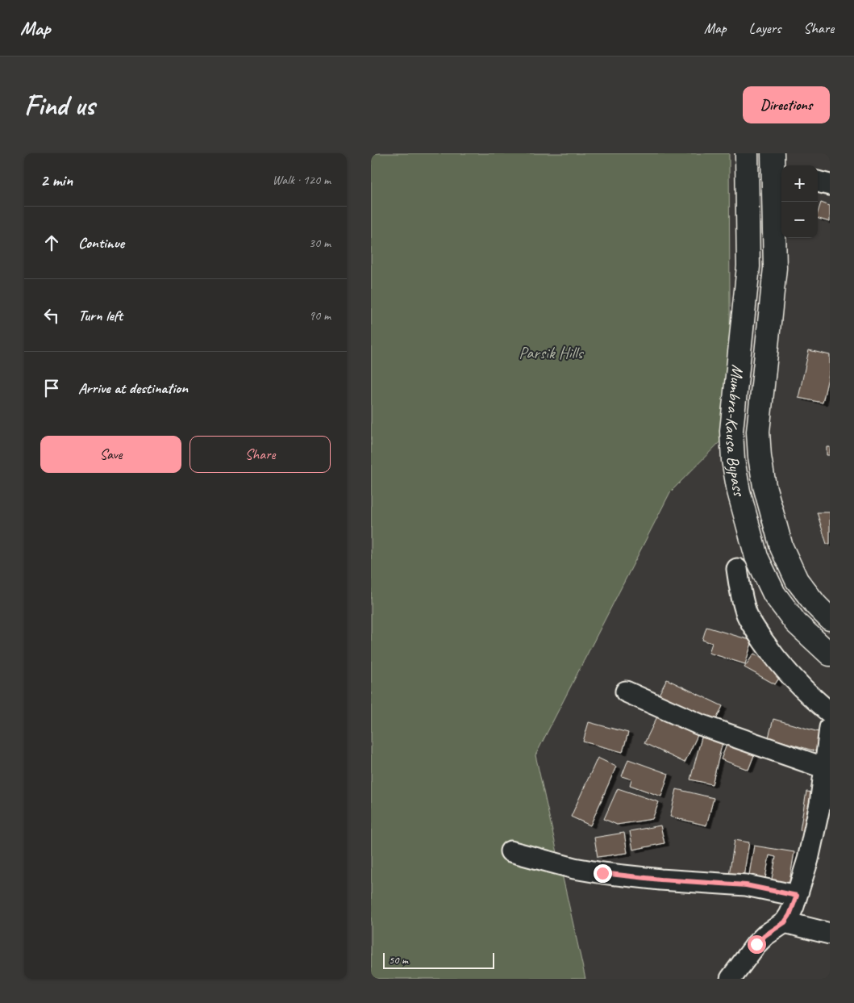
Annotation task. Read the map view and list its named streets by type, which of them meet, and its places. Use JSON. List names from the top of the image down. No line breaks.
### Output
{"streets":{"highway":["Mumbra-Kausa Bypass"]},"parks":["Parsik Hills"],"scale_bar":"50 m","page":{"header":"Map","nav":["Map","Layers","Share"],"buttons":["Directions",["Save","Share"]],"title":"Find us","heading":["2 min","Walk · 120 m"],"map_buttons":["+","−"],"list":[["Continue","30 m"],["Turn left","90 m"],"Arrive at destination"],"scale":"50 m"}}
